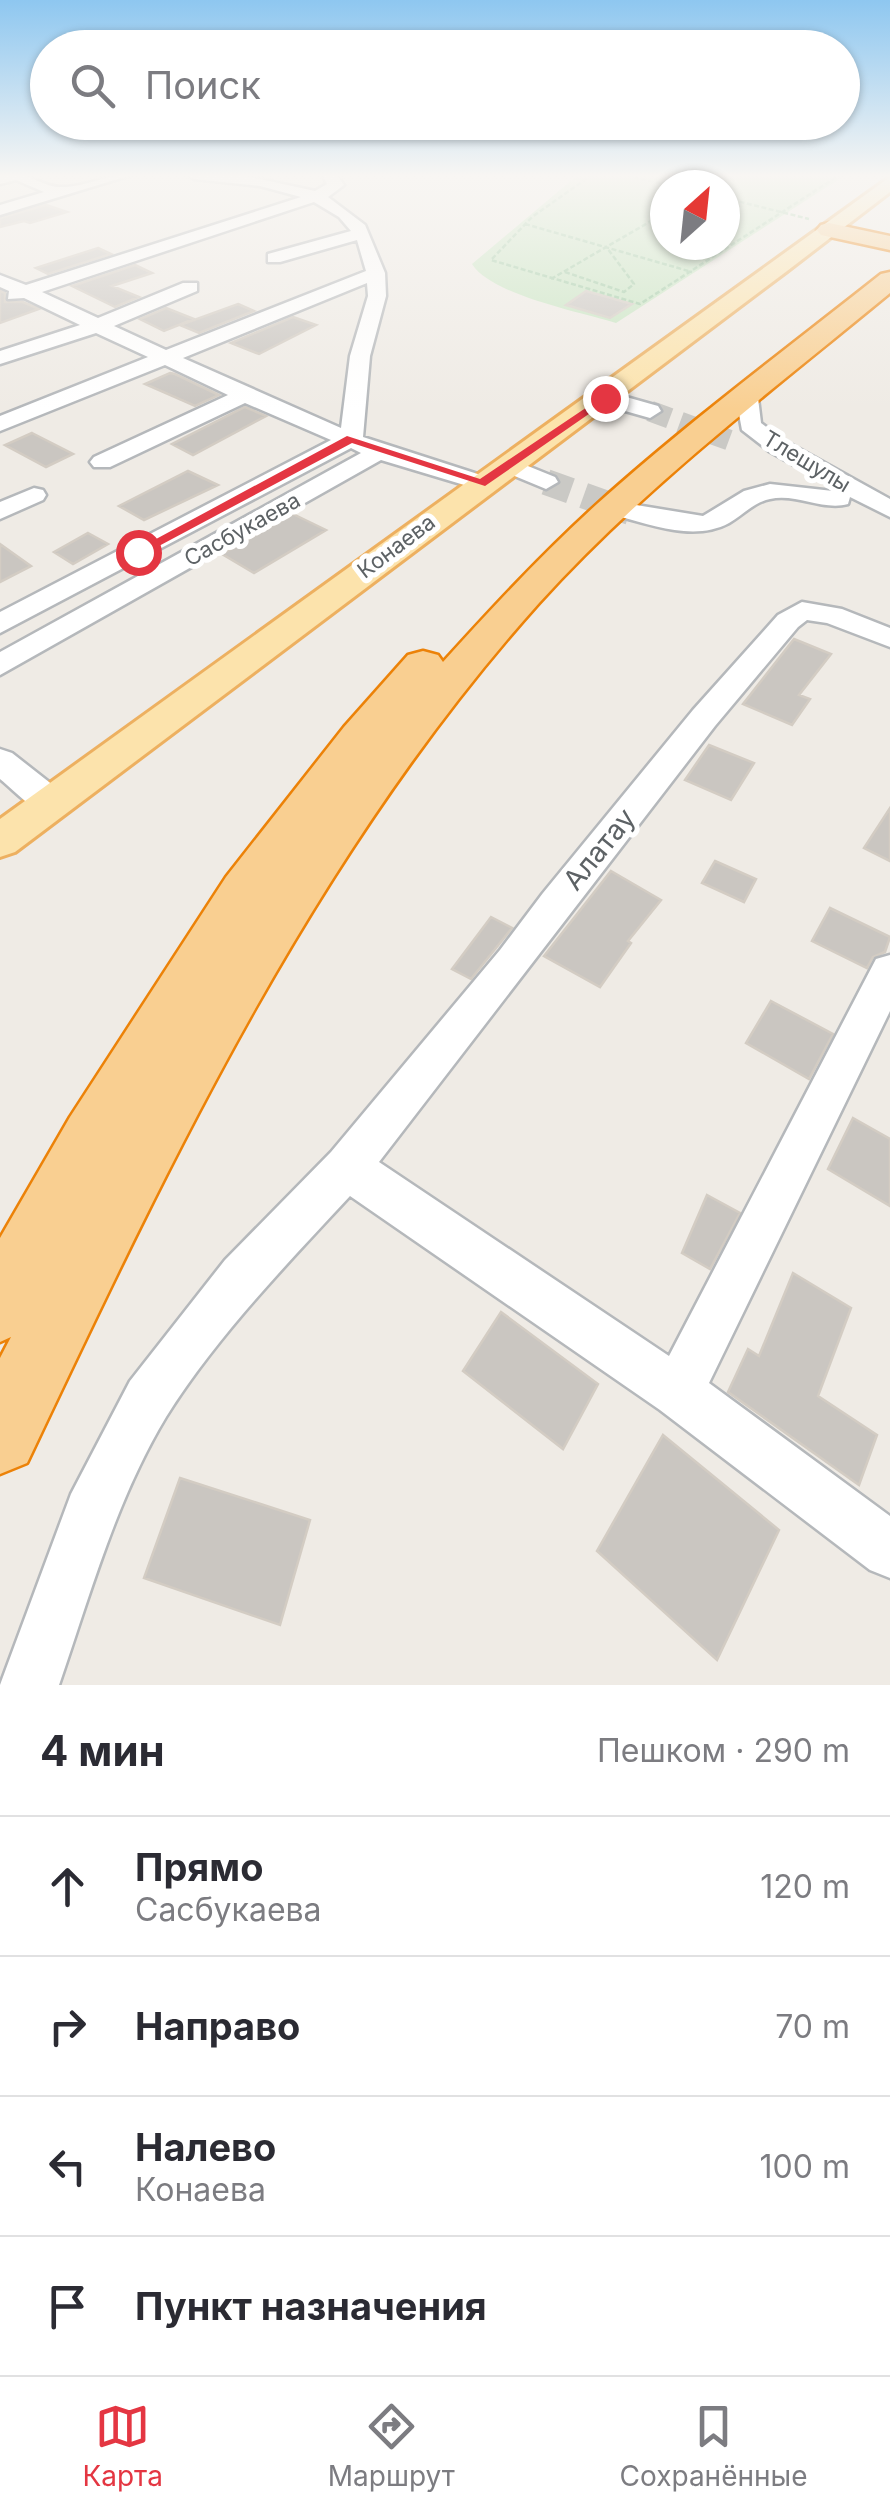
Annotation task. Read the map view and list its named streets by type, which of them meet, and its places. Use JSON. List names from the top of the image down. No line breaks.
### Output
{"streets":{"main road":["Конаева"],"street":["Тлешулы","Сасбукаева","Алатау"]},"north":"top right","page":{"search":"Поиск","heading":["4 мин","Пешком · 290 m"],"list":[["Прямо","Сасбукаева","120 m"],["Направо","70 m"],["Налево","Конаева","100 m"],"Пункт назначения"],"nav":["Карта","Маршрут","Сохранённые"]}}
